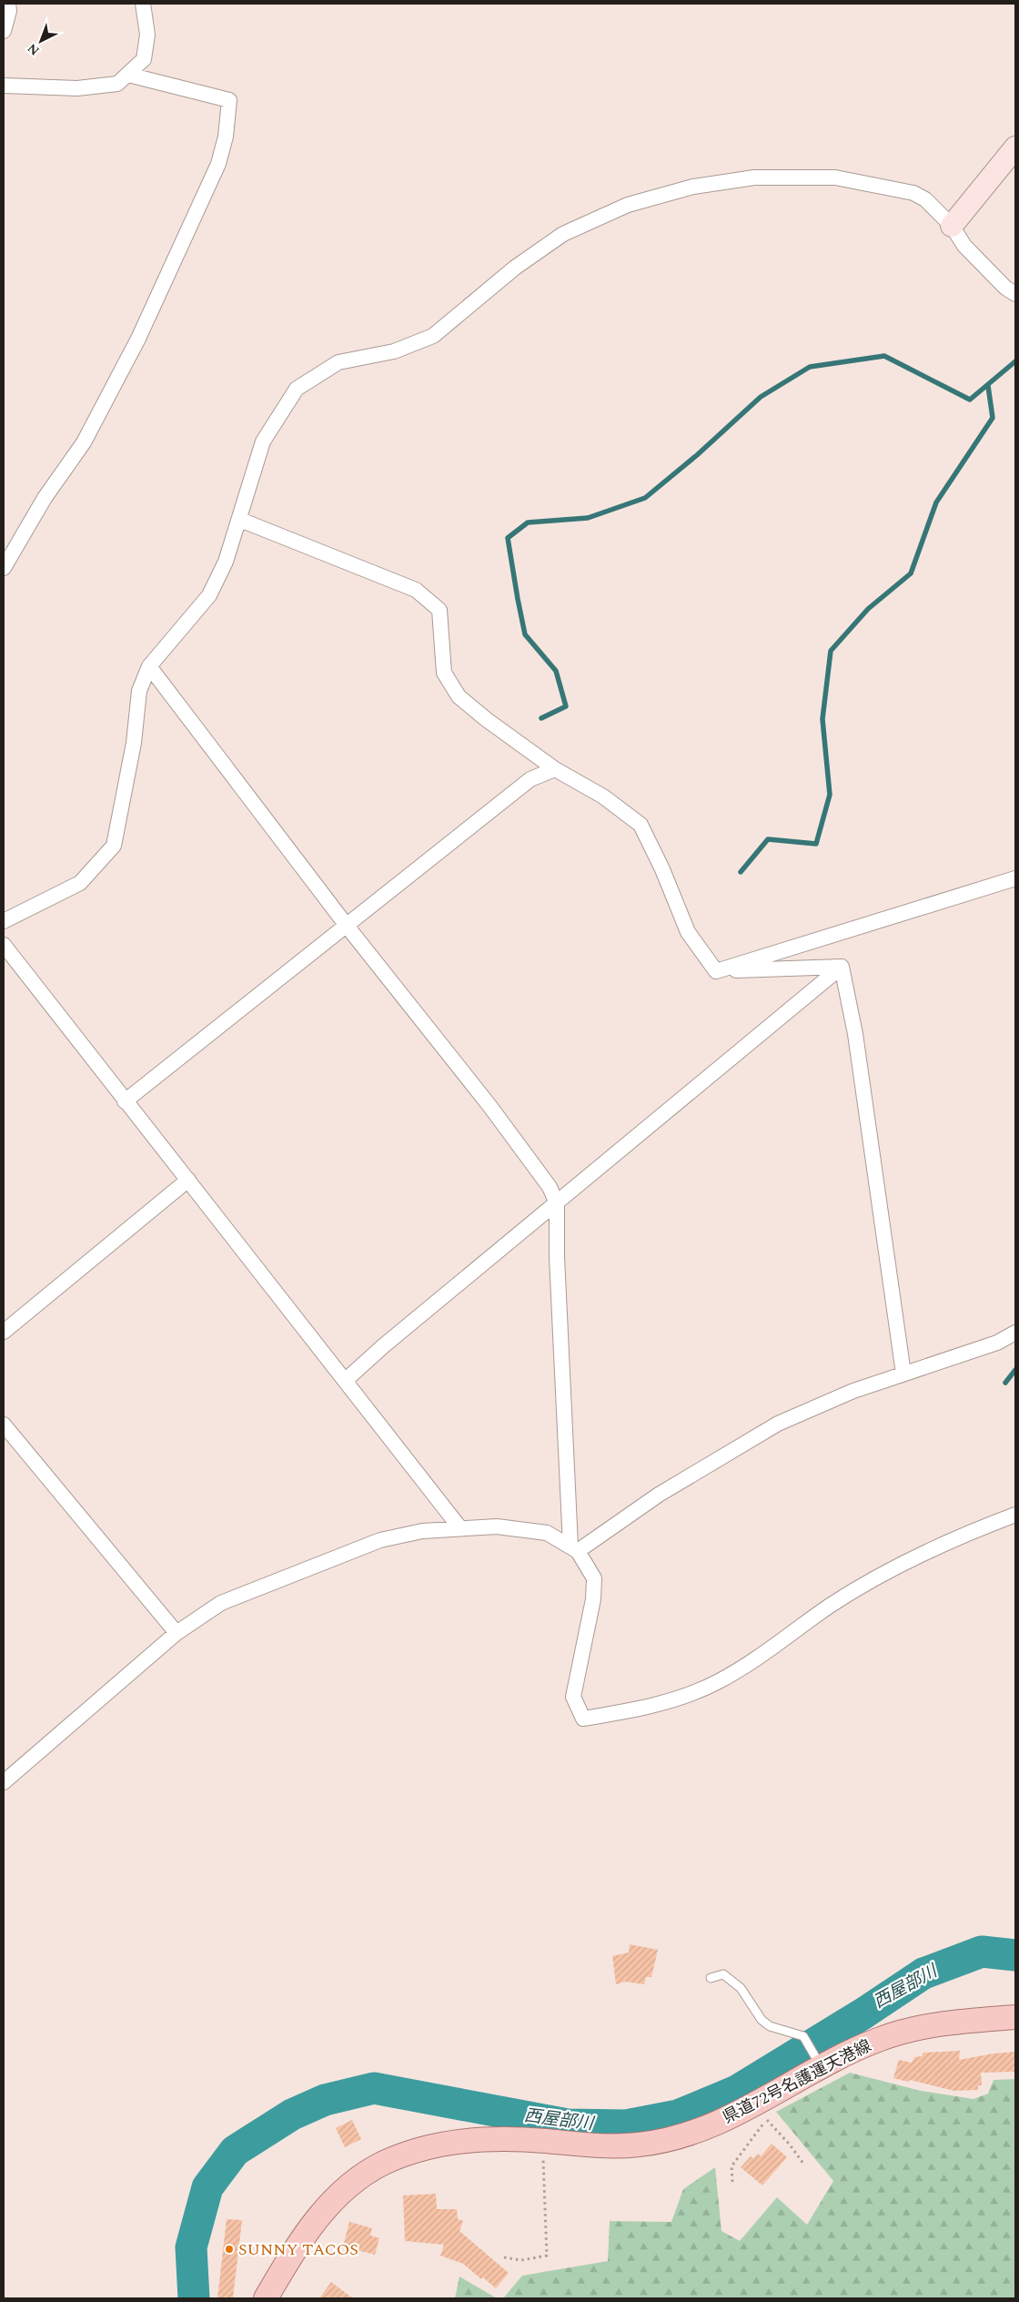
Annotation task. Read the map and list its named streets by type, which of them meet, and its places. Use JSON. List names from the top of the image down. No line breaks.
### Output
{"streets":{"main road":["県道72号名護運天港線"]},"water":["西屋部川"],"places":["SUNNY TACOS"],"north":"bottom left"}
